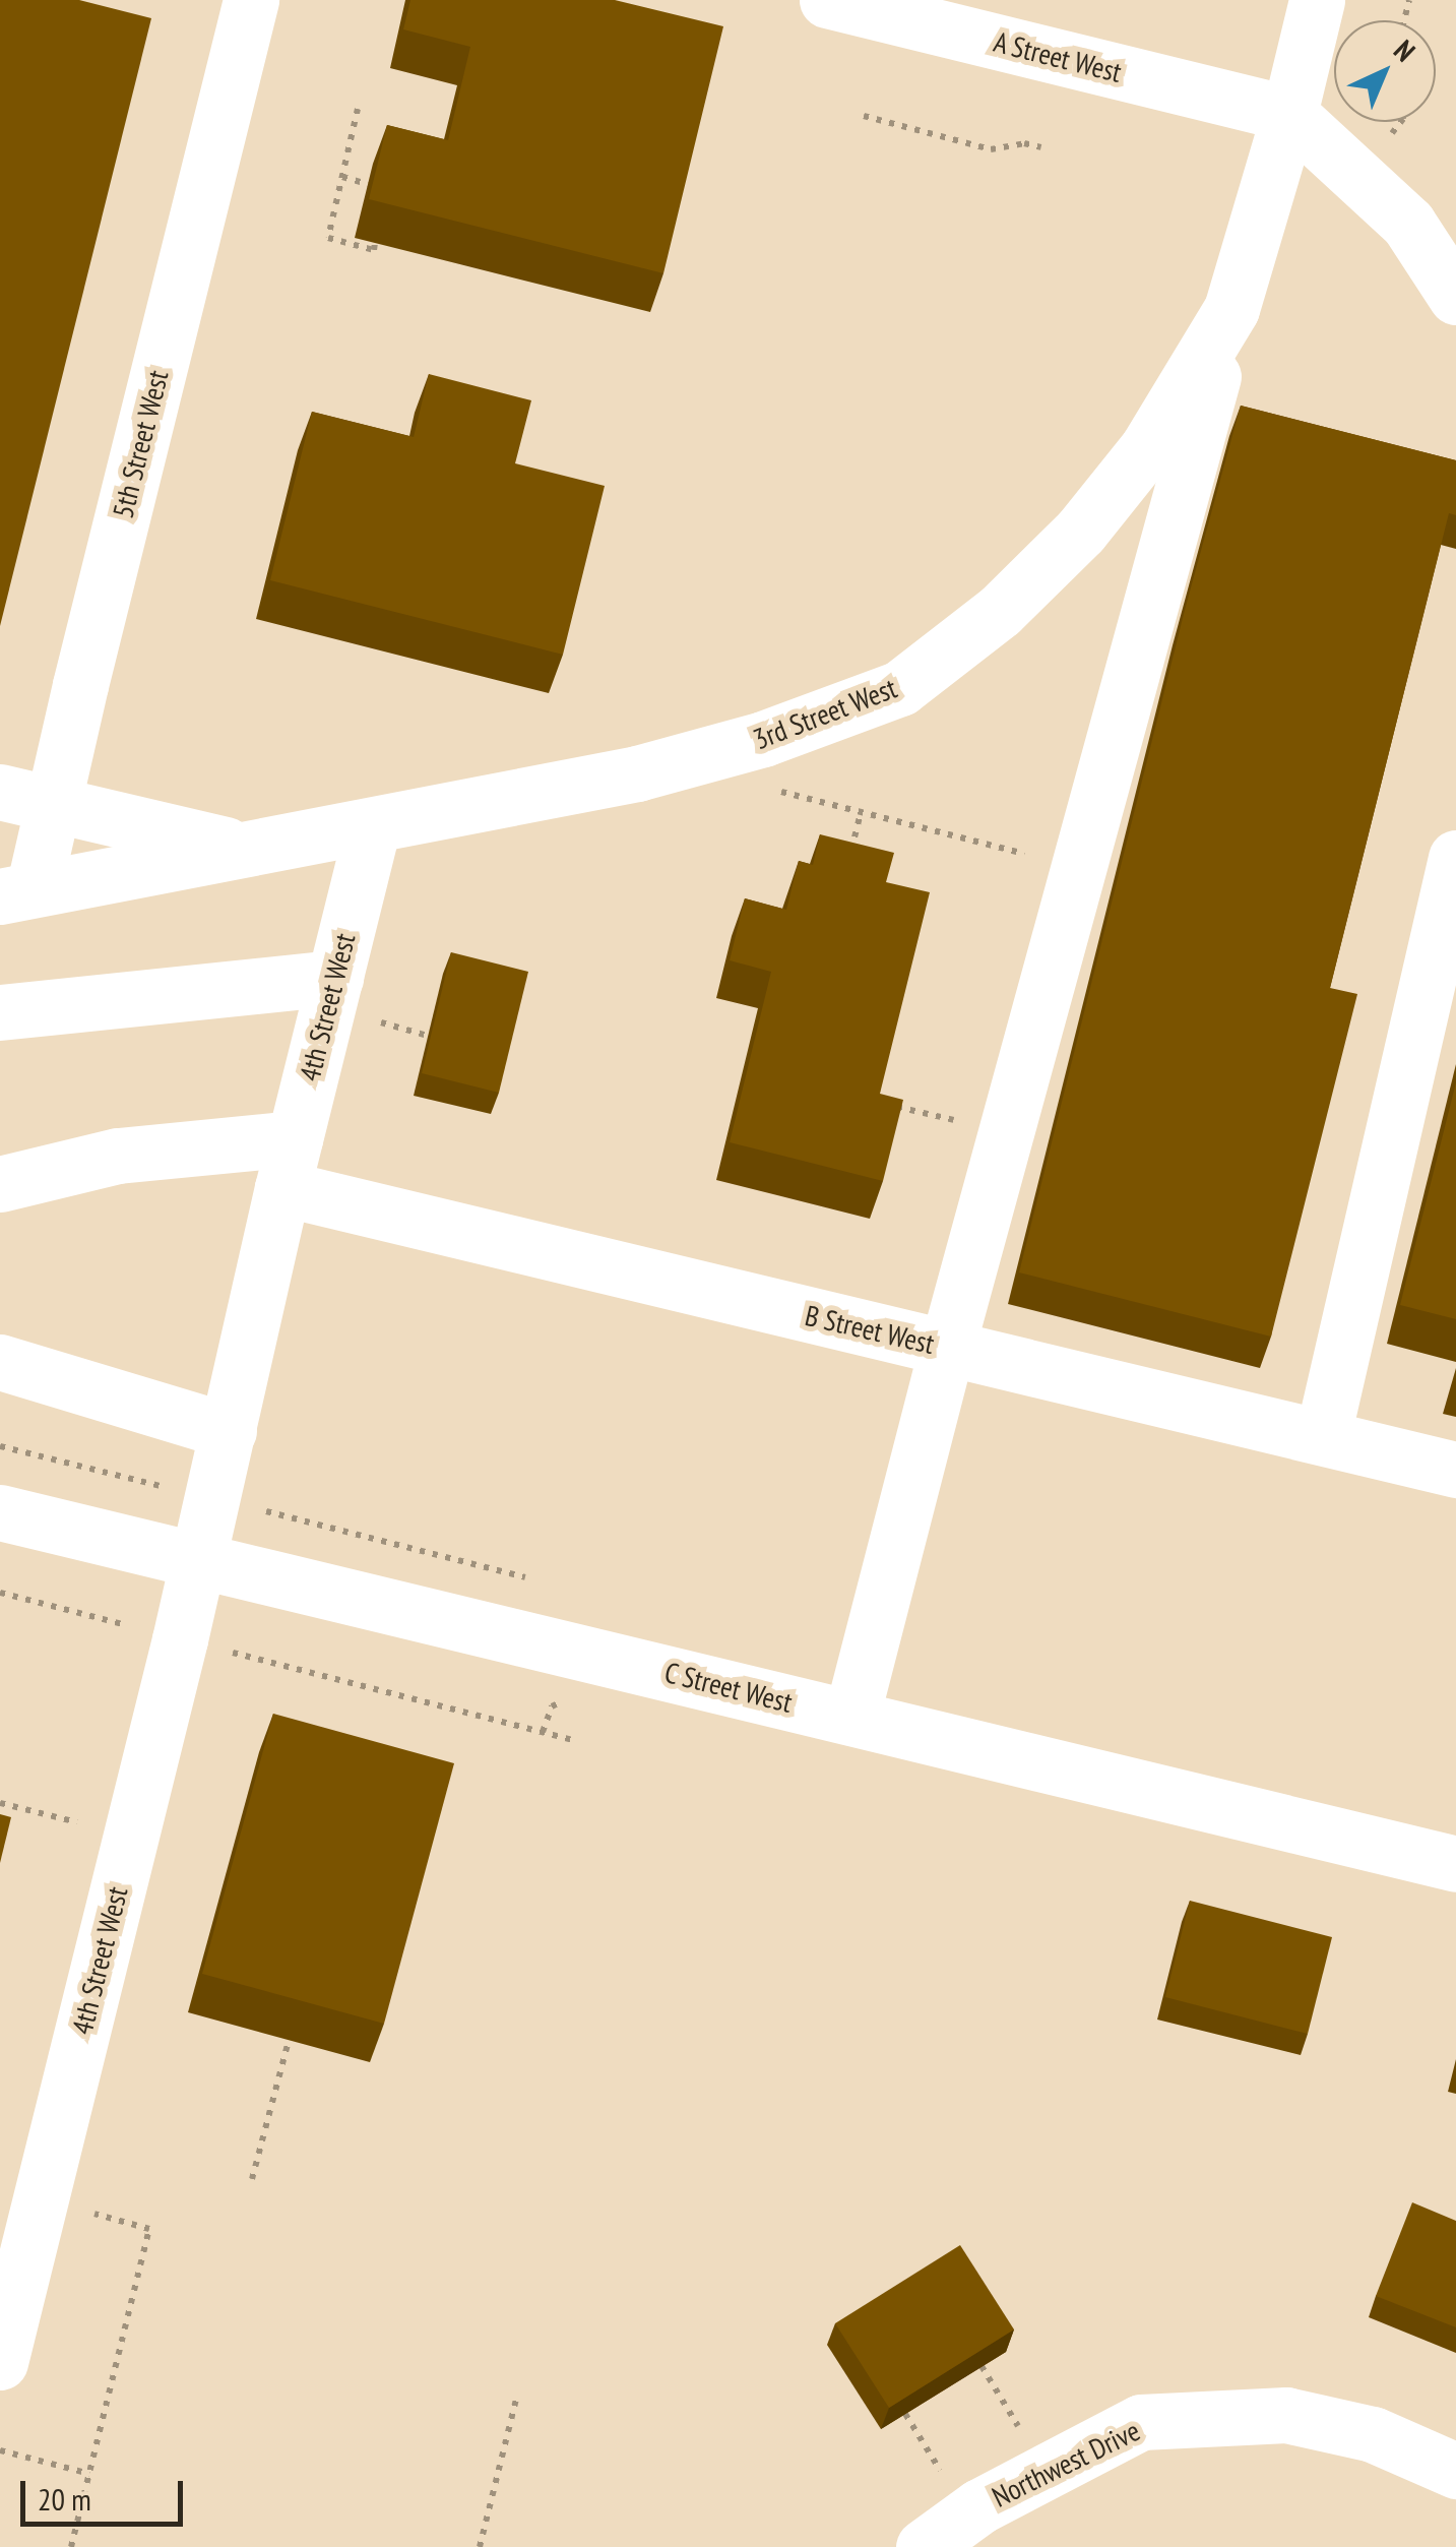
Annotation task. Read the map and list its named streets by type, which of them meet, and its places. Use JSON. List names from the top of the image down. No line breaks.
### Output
{"streets":{"street":["A Street West","5th Street West","3rd Street West","4th Street West","B Street West","C Street West","Northwest Drive"]},"crossings":[["A Street West","3rd Street West"],["5th Street West","3rd Street West"],["3rd Street West","4th Street West"],["4th Street West","B Street West"],["4th Street West","C Street West"]],"scale_bar":"20 m","north":"top right"}
